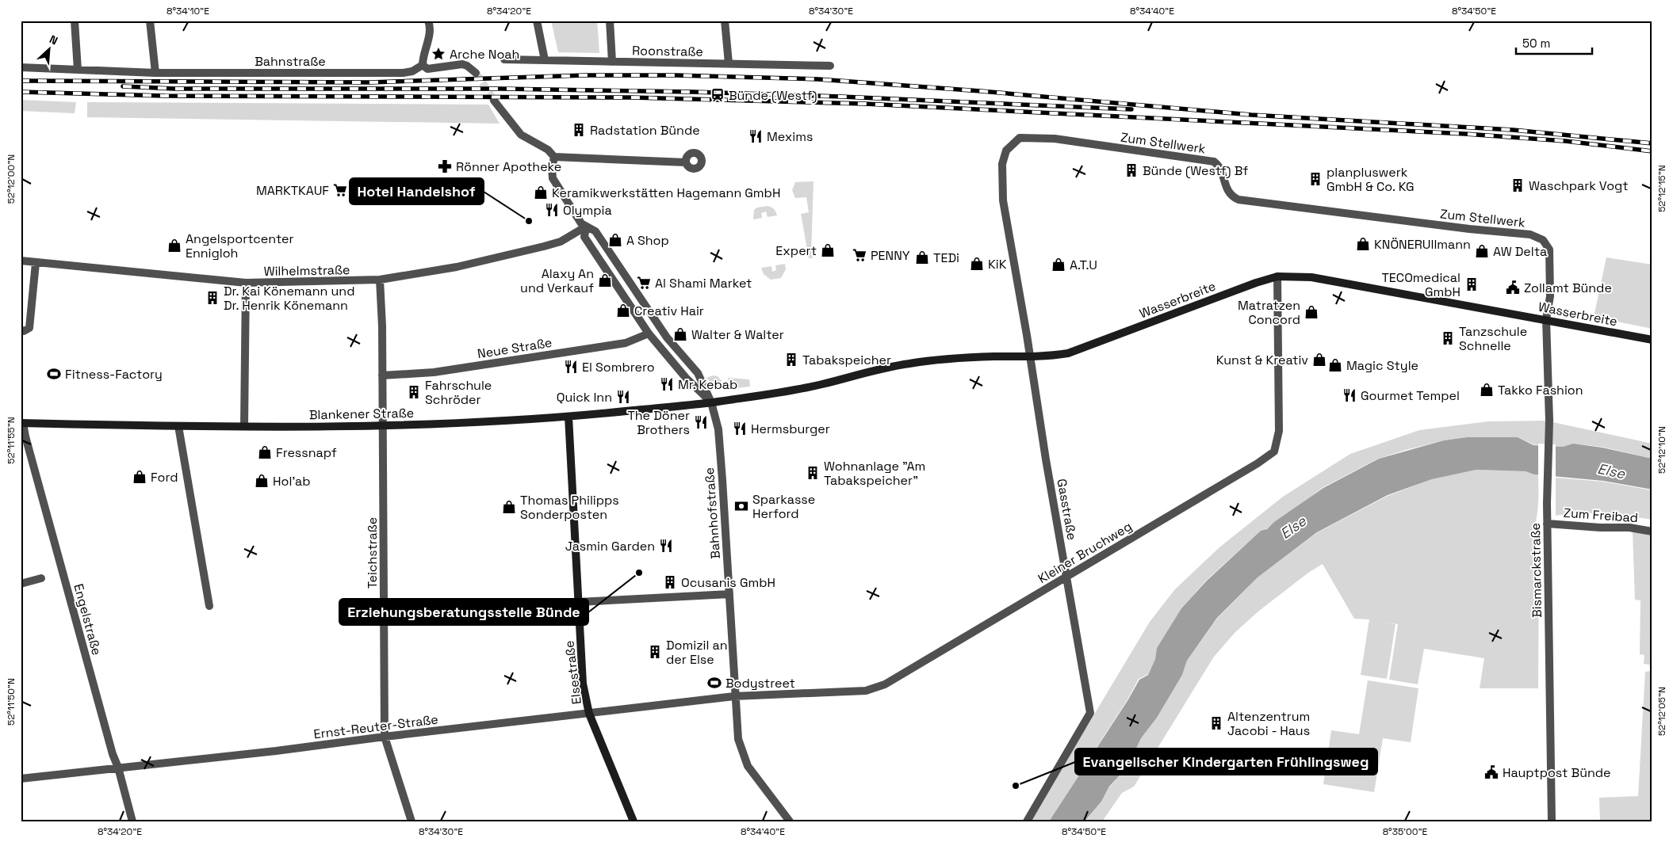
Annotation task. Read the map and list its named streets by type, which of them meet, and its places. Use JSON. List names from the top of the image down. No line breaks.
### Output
{"streets":{"main road":["Wasserbreite","Blankener Straße","Elsestraße"],"street":["Roonstraße","Bahnstraße","Zum Stellwerk","Wilhelmstraße","Neue Straße","Gasstraße","Bahnhofstraße","Zum Freibad","Kleiner Bruchweg","Teichstraße","Bismarckstraße","Engelstraße","Ernst-Reuter-Straße"]},"crossings":[["Zum Stellwerk","Wasserbreite"],["Zum Stellwerk","Gasstraße"],["Zum Stellwerk","Bismarckstraße"],["Wilhelmstraße","Bahnhofstraße"],["Wilhelmstraße","Teichstraße"],["Wasserbreite","Blankener Straße"],["Wasserbreite","Gasstraße"],["Wasserbreite","Bahnhofstraße"],["Wasserbreite","Kleiner Bruchweg"],["Wasserbreite","Bismarckstraße"],["Neue Straße","Bahnhofstraße"],["Neue Straße","Teichstraße"],["Blankener Straße","Bahnhofstraße"],["Blankener Straße","Teichstraße"],["Blankener Straße","Engelstraße"],["Blankener Straße","Elsestraße"],["Gasstraße","Kleiner Bruchweg"],["Bahnhofstraße","Kleiner Bruchweg"],["Bahnhofstraße","Ernst-Reuter-Straße"],["Zum Freibad","Bismarckstraße"],["Kleiner Bruchweg","Ernst-Reuter-Straße"],["Teichstraße","Ernst-Reuter-Straße"],["Engelstraße","Ernst-Reuter-Straße"],["Elsestraße","Ernst-Reuter-Straße"]],"water":["Else"],"places":{"place":["Arche Noah"],"station":["Bünde (Westf)"],"building":["Radstation Bünde","Bünde (Westf) Bf","planpluswerk GmbH & Co. KG","Waschpark Vogt","TECOmedical GmbH","Dr. Kai Könemann und Dr. Henrik Könemann","Tanzschule Schnelle","Tabakspeicher","Fahrschule Schröder","Wohnanlage \"Am Tabakspeicher\"","Ocusanis GmbH","Domizil an der Else","Altenzentrum Jacobi - Haus"],"restaurant":["Mexims","Olympia","El Sombrero","Mr. Kebab","Gourmet Tempel","Quick Inn","The Döner Brothers","Hermsburger","Jasmin Garden"],"pharmacy":["Rönner Apotheke"],"supermarket":["MARKTKAUF","PENNY","Al Shami Market"],"shop":["Keramikwerkstätten Hagemann GmbH","A Shop","KNÖNERUllmann","Angelsportcenter Ennigloh","Expert","AW Delta","TEDi","KiK","A.T.U","Alaxy An und Verkauf","Creativ Hair","Matratzen Concord","Walter & Walter","Kunst & Kreativ","Magic Style","Takko Fashion","Fressnapf","Ford","Hol'ab","Thomas Philipps Sonderposten"],"other":["Hotel Handelshof","Erziehungsberatungsstelle Bünde","Evangelischer Kindergarten Frühlingsweg"],"public building":["Zollamt Bünde","Hauptpost Bünde"],"sports":["Fitness-Factory","Bodystreet"],"bank":["Sparkasse Herford"]},"scale_bar":"50 m","north":"top right","coordinates":["8°34'10\"E","8°34'20\"E","8°34'30\"E","8°34'40\"E","8°34'50\"E","52°12'00\"N","52°12'15\"N","52°11'55\"N","52°12'10\"N","52°11'50\"N","52°12'05\"N","8°35'00\"E"]}
